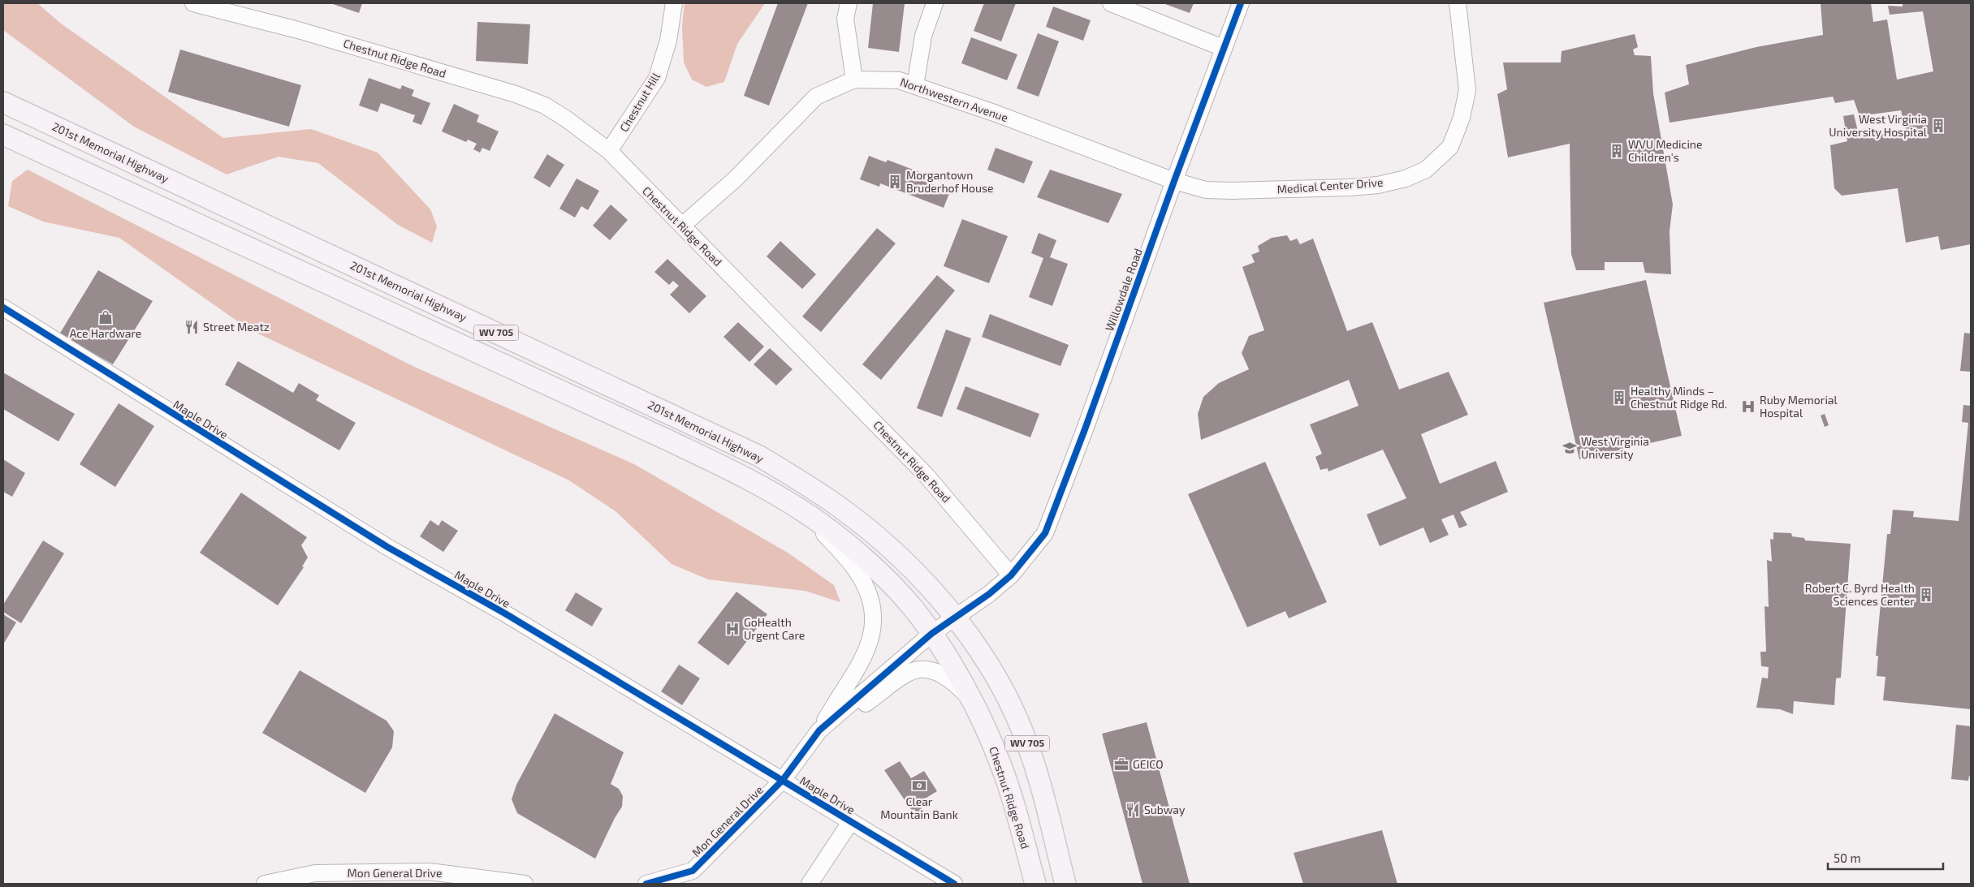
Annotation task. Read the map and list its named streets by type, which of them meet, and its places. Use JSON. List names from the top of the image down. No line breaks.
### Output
{"streets":{"main road":["Chestnut Ridge Road","201st Memorial Highway","WV 705"],"street":["Northwestern Avenue","Chestnut Hill","Medical Center Drive","Willowdale Road","Maple Drive","Mon General Drive"]},"crossings":[["Chestnut Ridge Road","Northwestern Avenue"],["Chestnut Ridge Road","Chestnut Hill"],["Chestnut Ridge Road","Willowdale Road"],["Chestnut Ridge Road","WV 705"],["Chestnut Ridge Road","Mon General Drive"],["Northwestern Avenue","Medical Center Drive"],["Northwestern Avenue","Willowdale Road"],["201st Memorial Highway","WV 705"],["Medical Center Drive","Willowdale Road"],["WV 705","Mon General Drive"],["Maple Drive","Mon General Drive"]],"places":{"building":["West Virginia University Hospital","WVU Medicine Children's","Morgantown Bruderhof House","Healthy Minds – Chestnut Ridge Rd.","Robert C. Byrd Health Sciences Center"],"shop":["Ace Hardware"],"restaurant":["Street Meatz","Subway"],"hospital":["Ruby Memorial Hospital","GoHealth Urgent Care"],"school or university":["West Virginia University"],"office":["GEICO"],"bank":["Clear Mountain Bank"]},"scale_bar":"50 m"}
